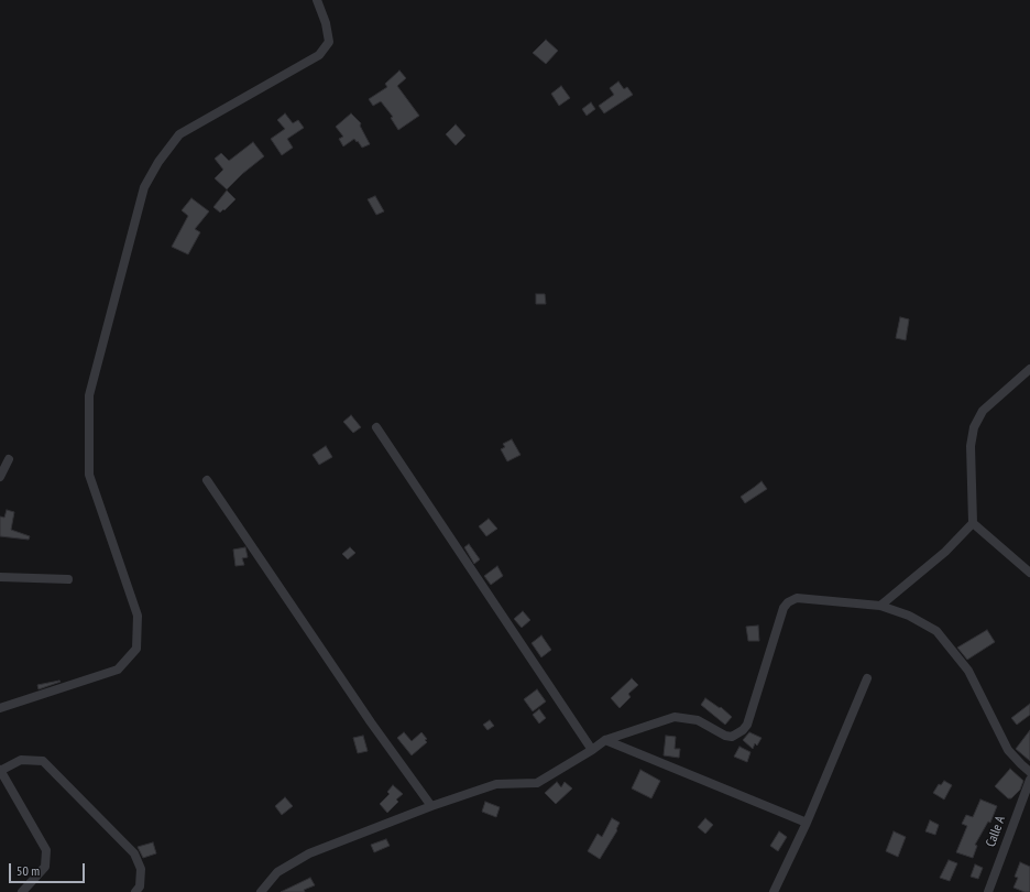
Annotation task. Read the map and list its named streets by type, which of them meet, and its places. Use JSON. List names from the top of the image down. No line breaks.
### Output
{"streets":{"street":["Calle A"]},"scale_bar":"50 m"}
